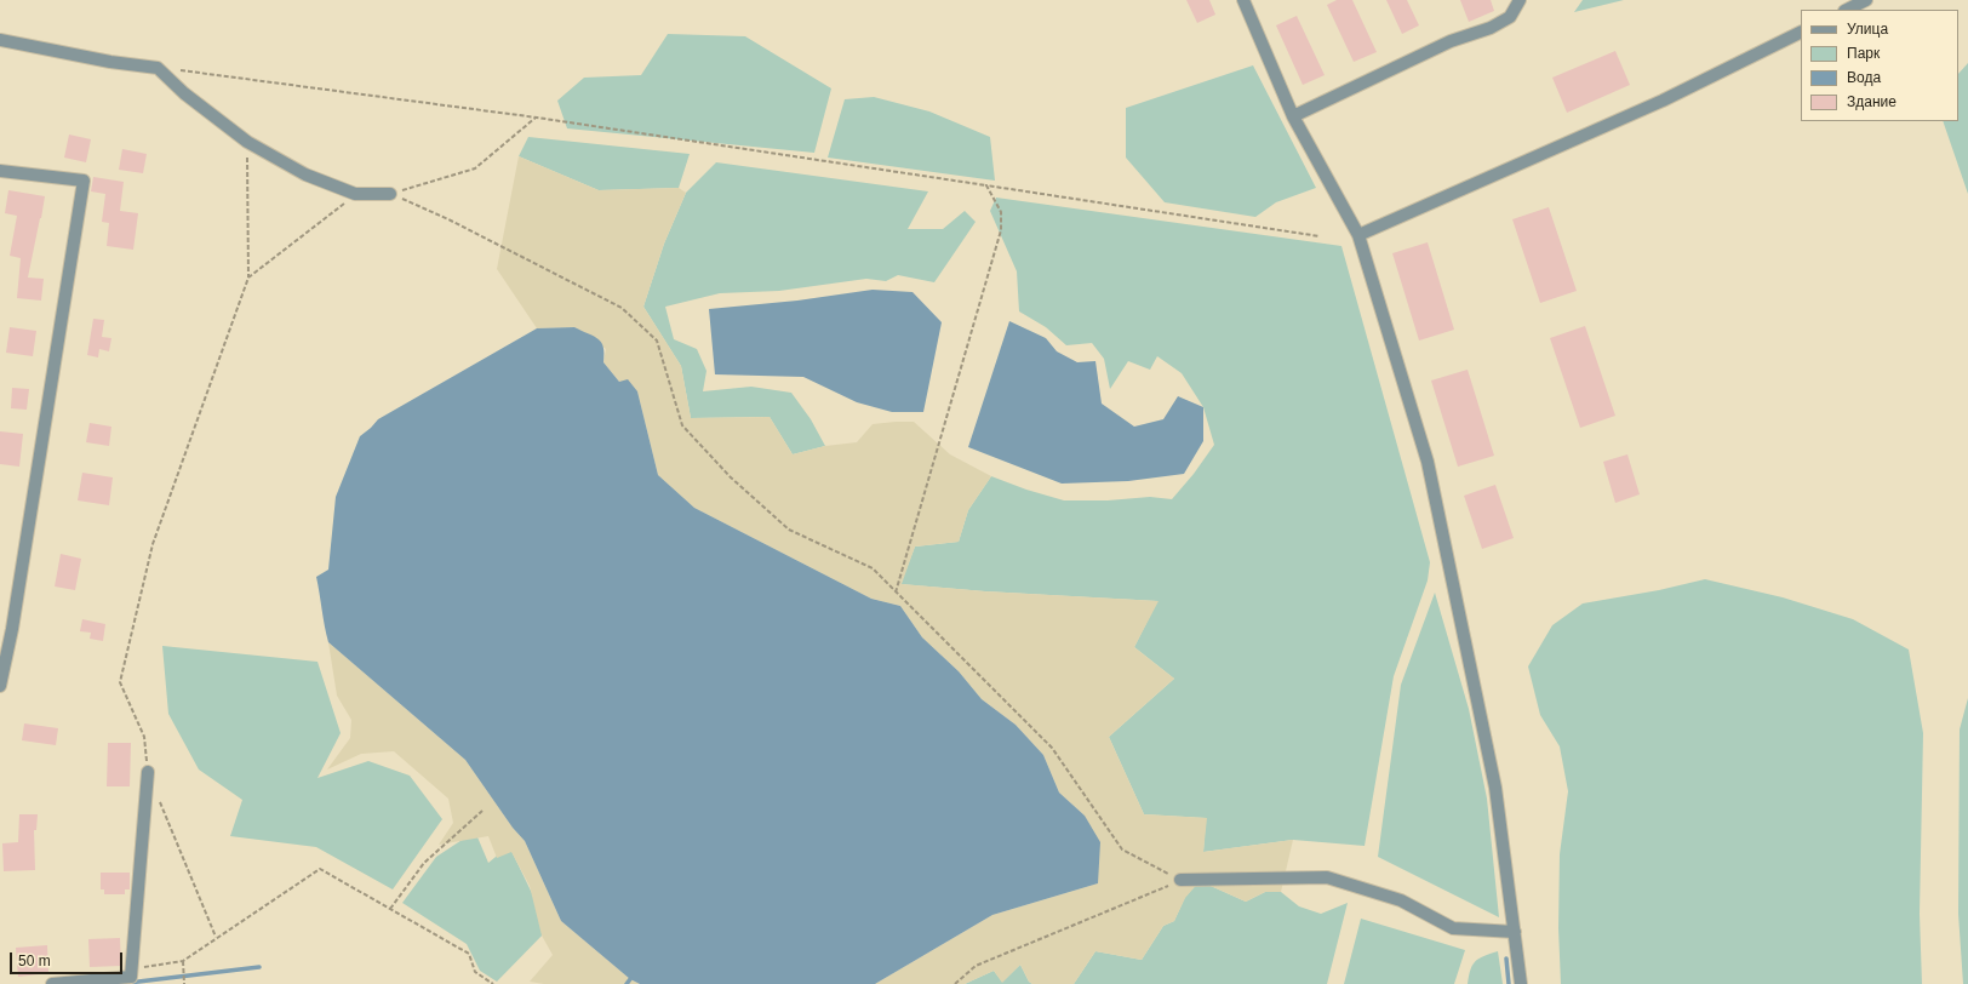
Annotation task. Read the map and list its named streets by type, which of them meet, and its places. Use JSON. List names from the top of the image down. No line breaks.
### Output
{"legend":["Улица","Парк","Вода","Здание"],"scale_bar":"50 m"}
